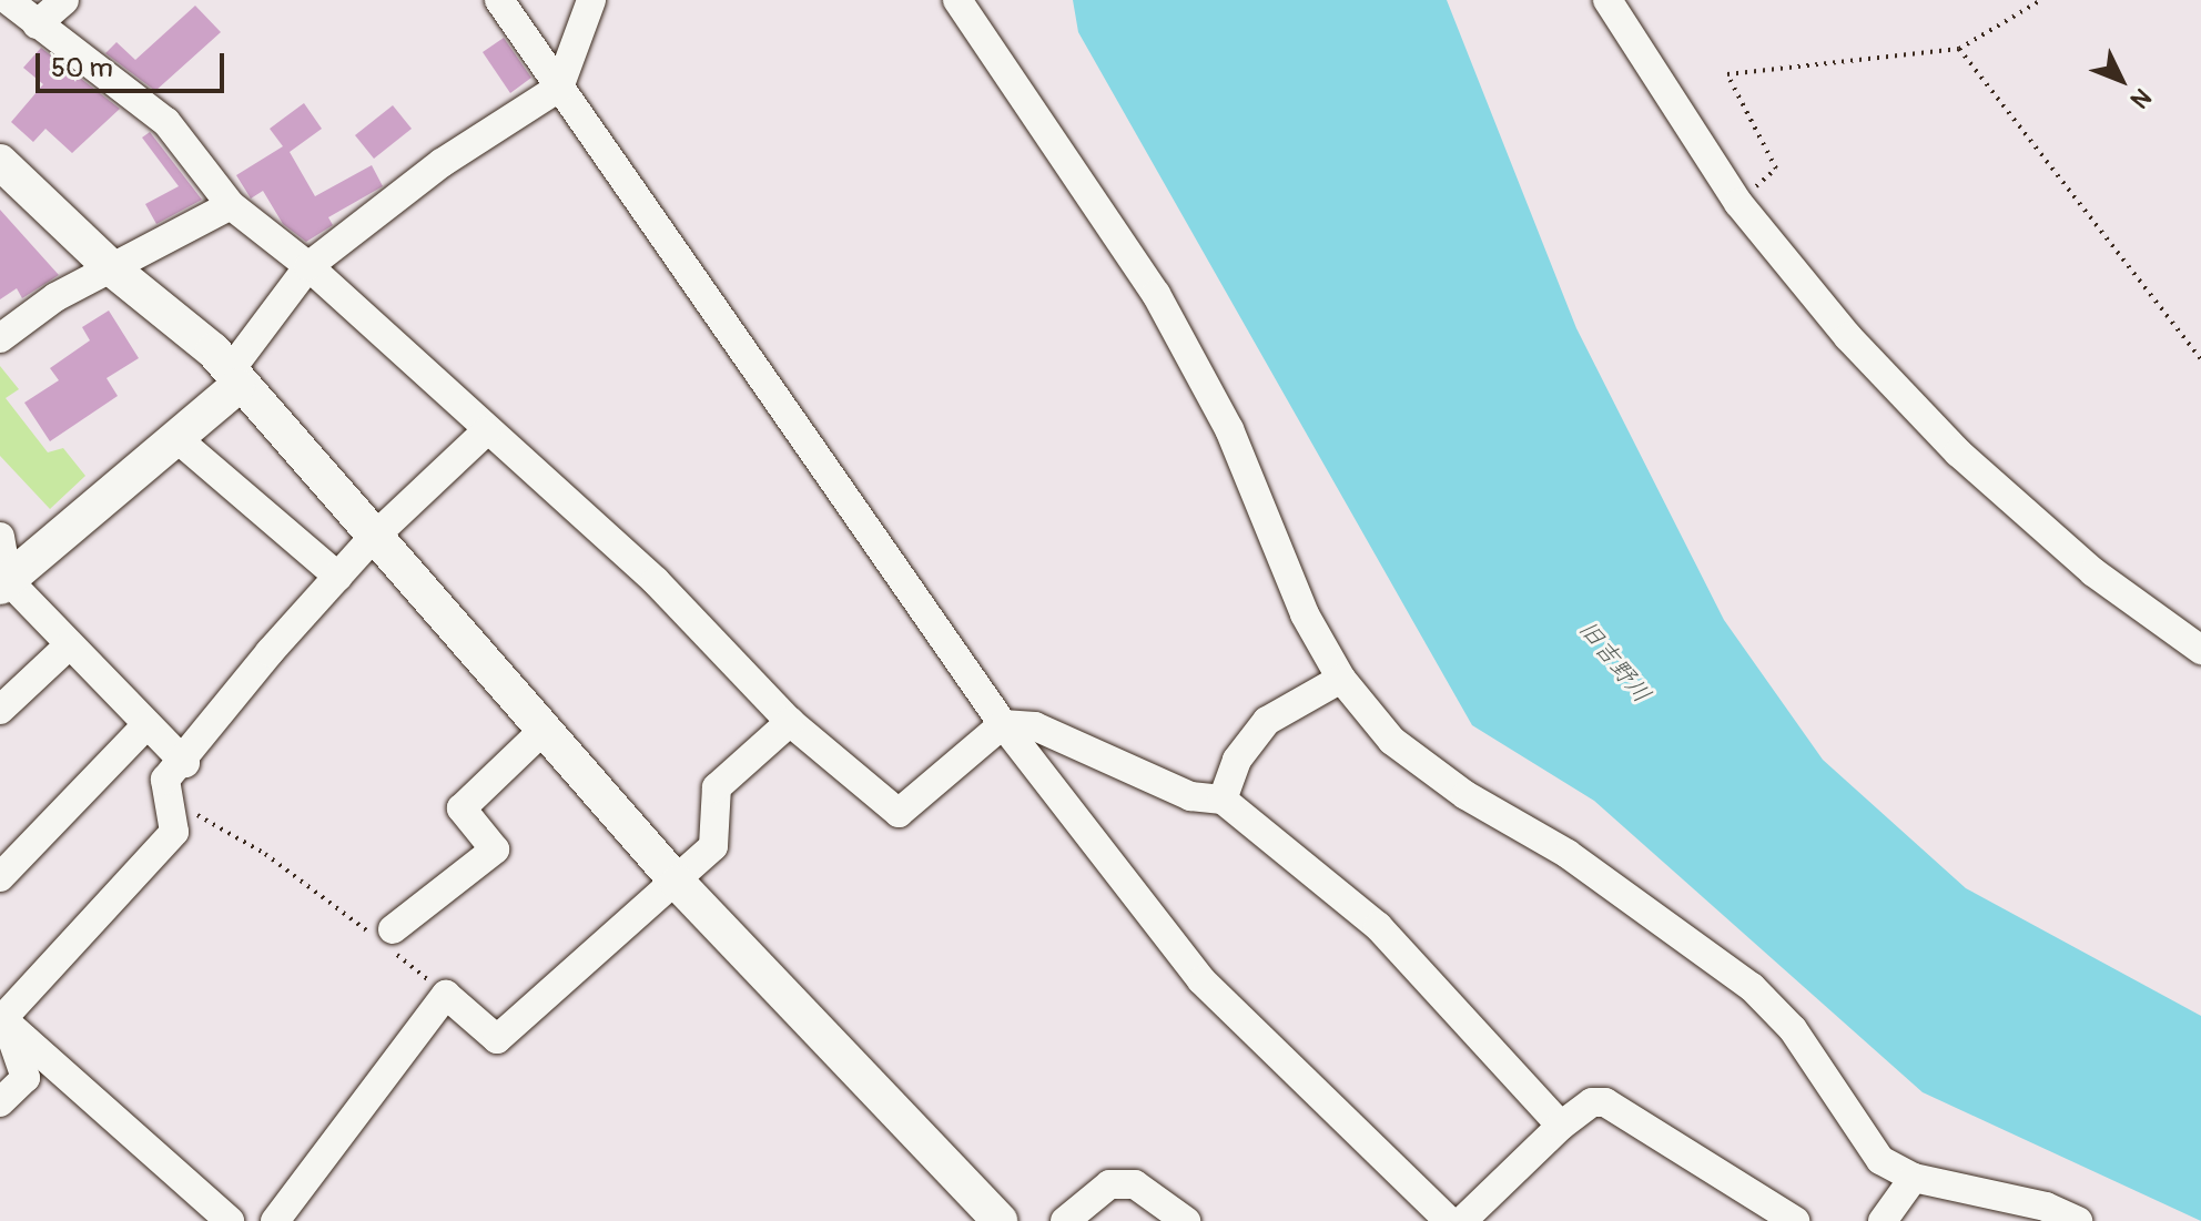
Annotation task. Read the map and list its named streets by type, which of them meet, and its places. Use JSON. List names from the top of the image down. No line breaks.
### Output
{"water":["旧吉野川"],"scale_bar":"50 m","north":"bottom right"}
